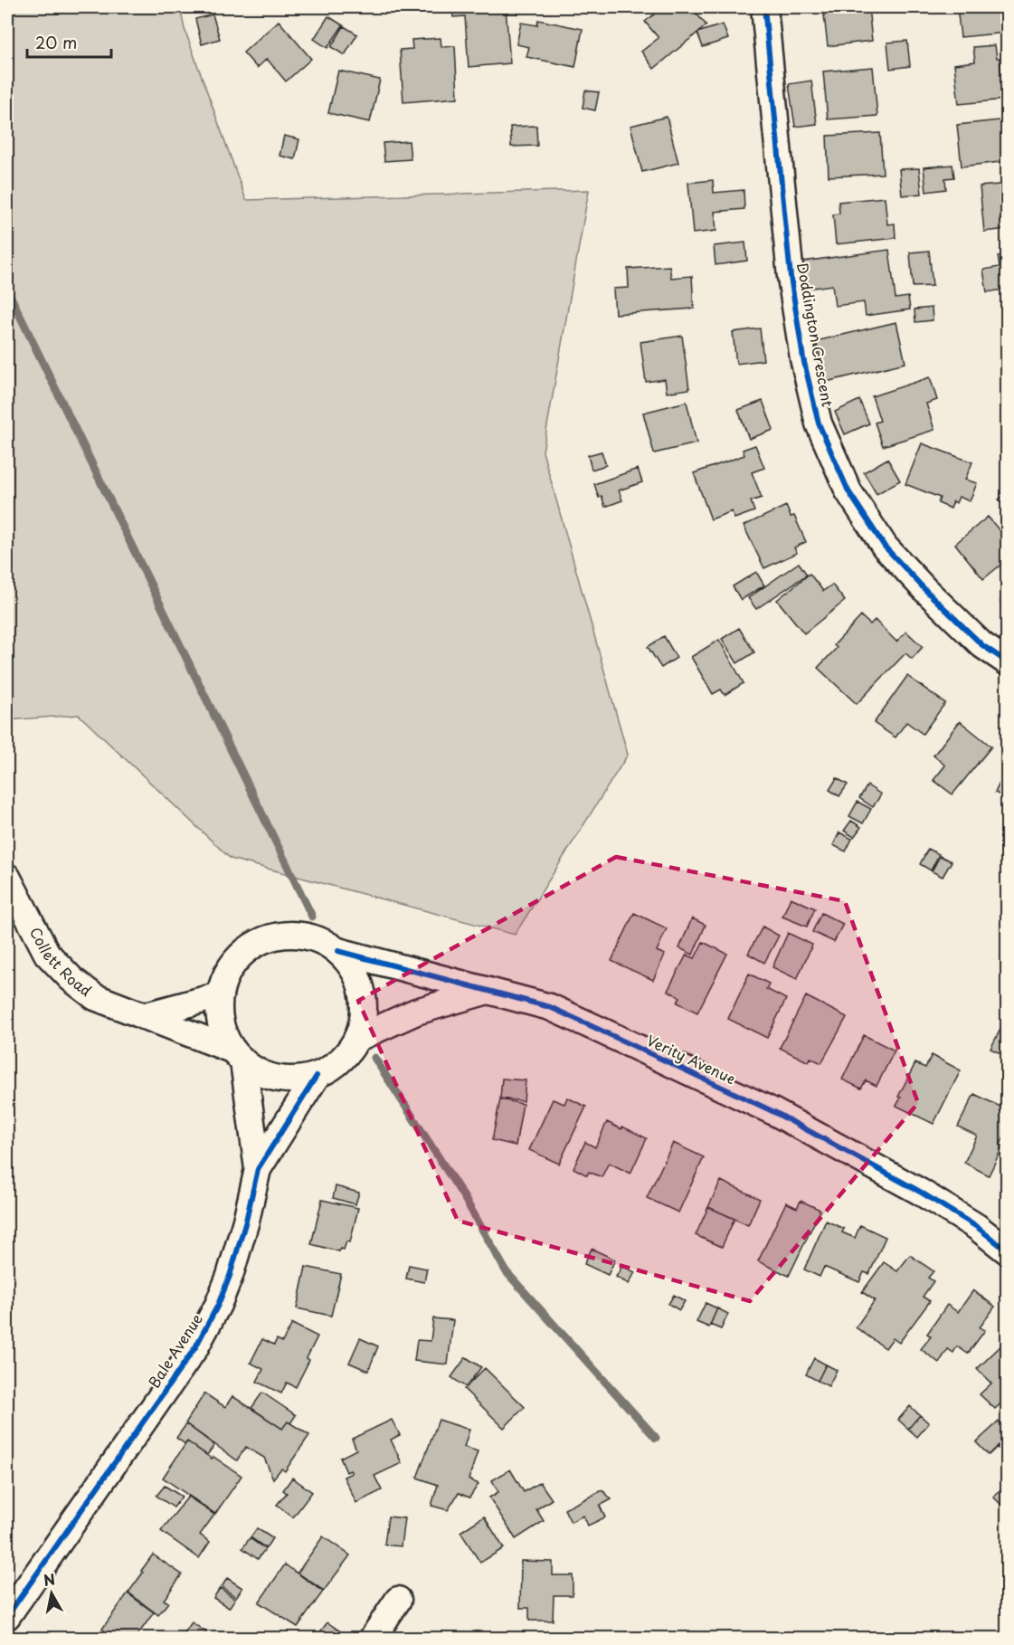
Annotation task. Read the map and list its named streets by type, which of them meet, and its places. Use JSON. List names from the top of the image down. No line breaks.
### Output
{"streets":{"street":["Doddington Crescent","Collett Road","Verity Avenue","Bale Avenue"]},"crossings":[["Collett Road","Verity Avenue"],["Collett Road","Bale Avenue"],["Verity Avenue","Bale Avenue"]],"scale_bar":"20 m","north":"top"}
